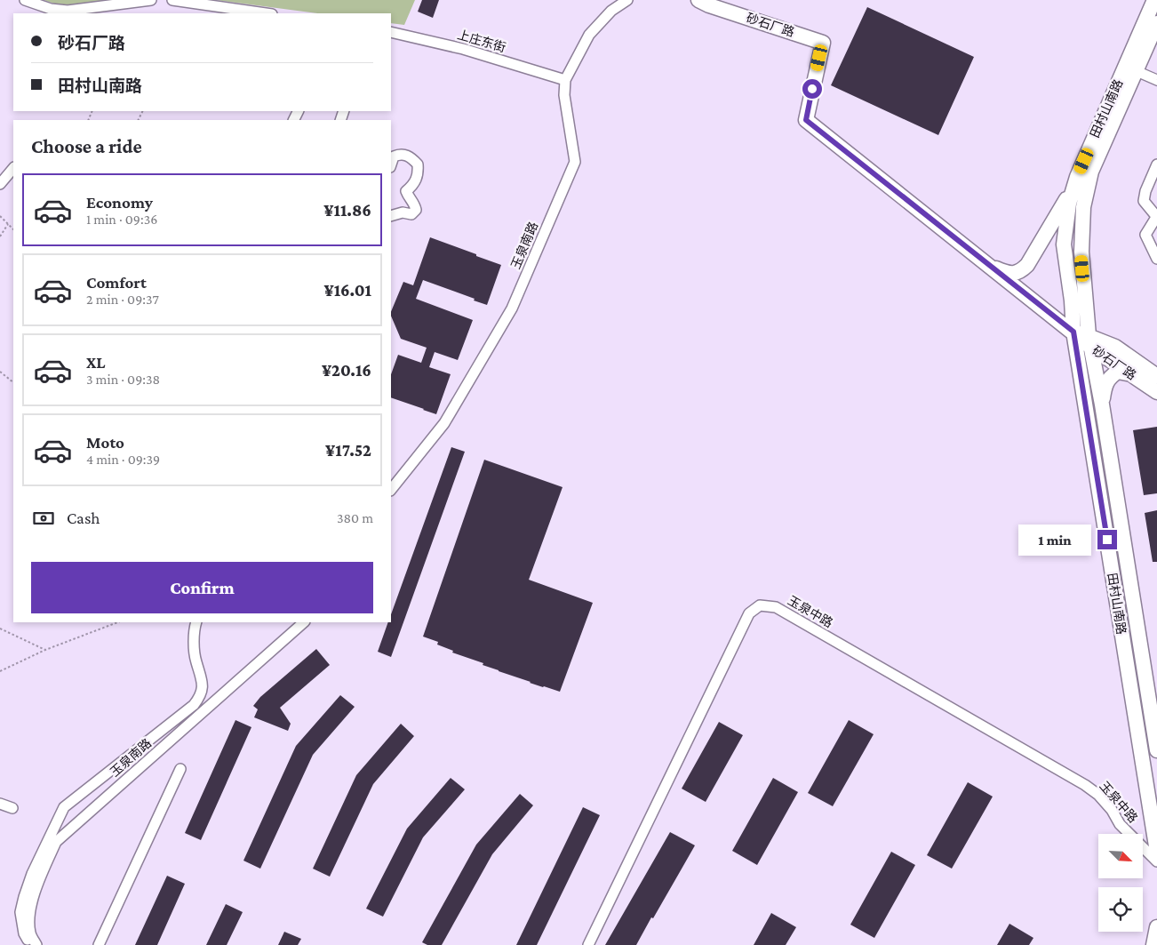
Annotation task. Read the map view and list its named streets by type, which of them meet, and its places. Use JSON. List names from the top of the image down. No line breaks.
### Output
{"streets":{"main road":["砂石厂路","田村山南路"],"street":["上庄东街","玉泉南路","玉泉中路"]},"crossings":[["砂石厂路","田村山南路"],["上庄东街","玉泉南路"]],"north":"bottom right","page":{"banner":["砂石厂路","田村山南路"],"heading":"Choose a ride","list":[{"name":"Economy","note":"1 min · 09:36","value":"¥11.86"},{"name":"Comfort","note":"2 min · 09:37","value":"¥16.01"},{"name":"XL","note":"3 min · 09:38","value":"¥20.16"},{"name":"Moto","note":"4 min · 09:39","value":"¥17.52"}],"pay":["Cash","380 m"],"bubble":"1 min","buttons":"Confirm"}}
